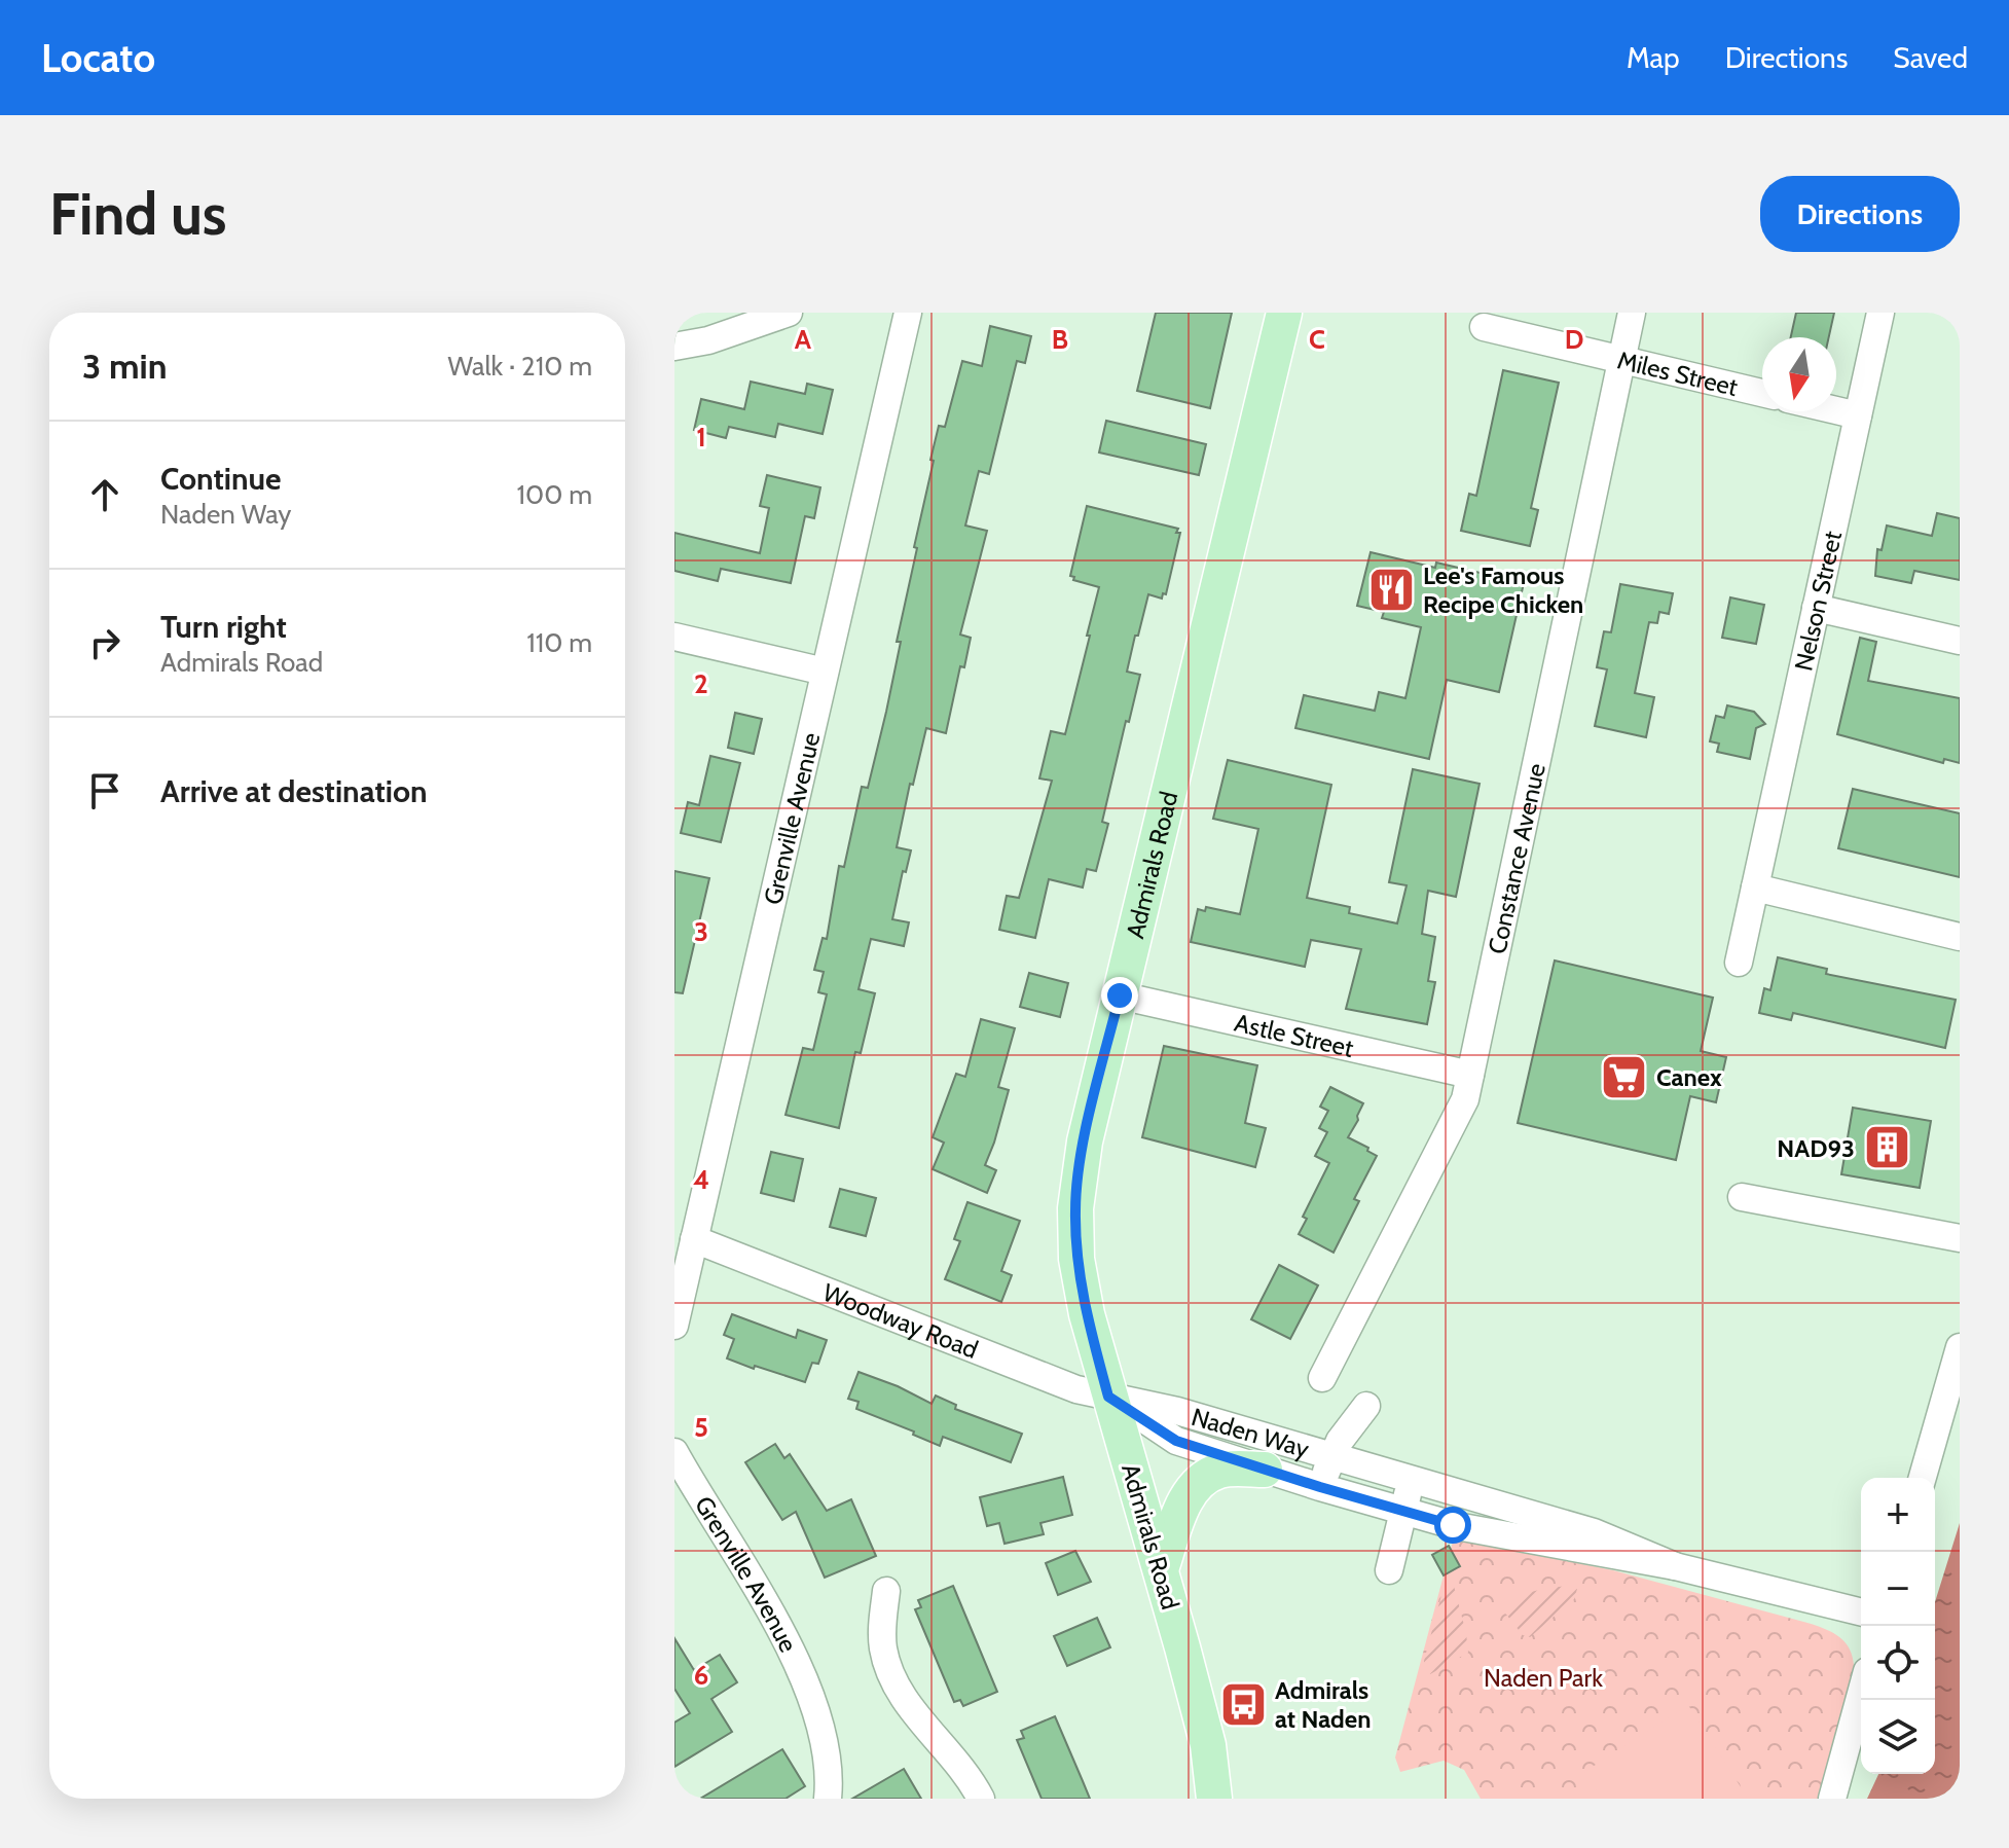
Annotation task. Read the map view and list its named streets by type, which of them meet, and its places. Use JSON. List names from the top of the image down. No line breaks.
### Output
{"streets":{"main road":["Admirals Road"],"street":["Miles Street","Nelson Street","Grenville Avenue","Constance Avenue","Astle Street","Woodway Road","Naden Way"]},"crossings":[["Miles Street","Constance Avenue"],["Grenville Avenue","Woodway Road"],["Constance Avenue","Astle Street"],["Admirals Road","Astle Street"],["Admirals Road","Woodway Road"],["Admirals Road","Naden Way"],["Woodway Road","Naden Way"]],"parks":["Naden Park"],"places":{"restaurant":["Lee's Famous Recipe Chicken"],"supermarket":["Canex"],"building":["NAD93"],"bus stop":["Admirals at Naden"]},"north":"bottom","page":{"header":"Locato","nav":["Map","Directions","Saved"],"buttons":"Directions","title":"Find us","heading":["3 min","Walk · 210 m"],"list":[["Continue","Naden Way","100 m"],["Turn right","Admirals Road","110 m"],"Arrive at destination"],"map_buttons":["+","−"]},"grid":{"columns":["A","B","C","D"],"rows":["1","2","3","4","5","6"]}}
